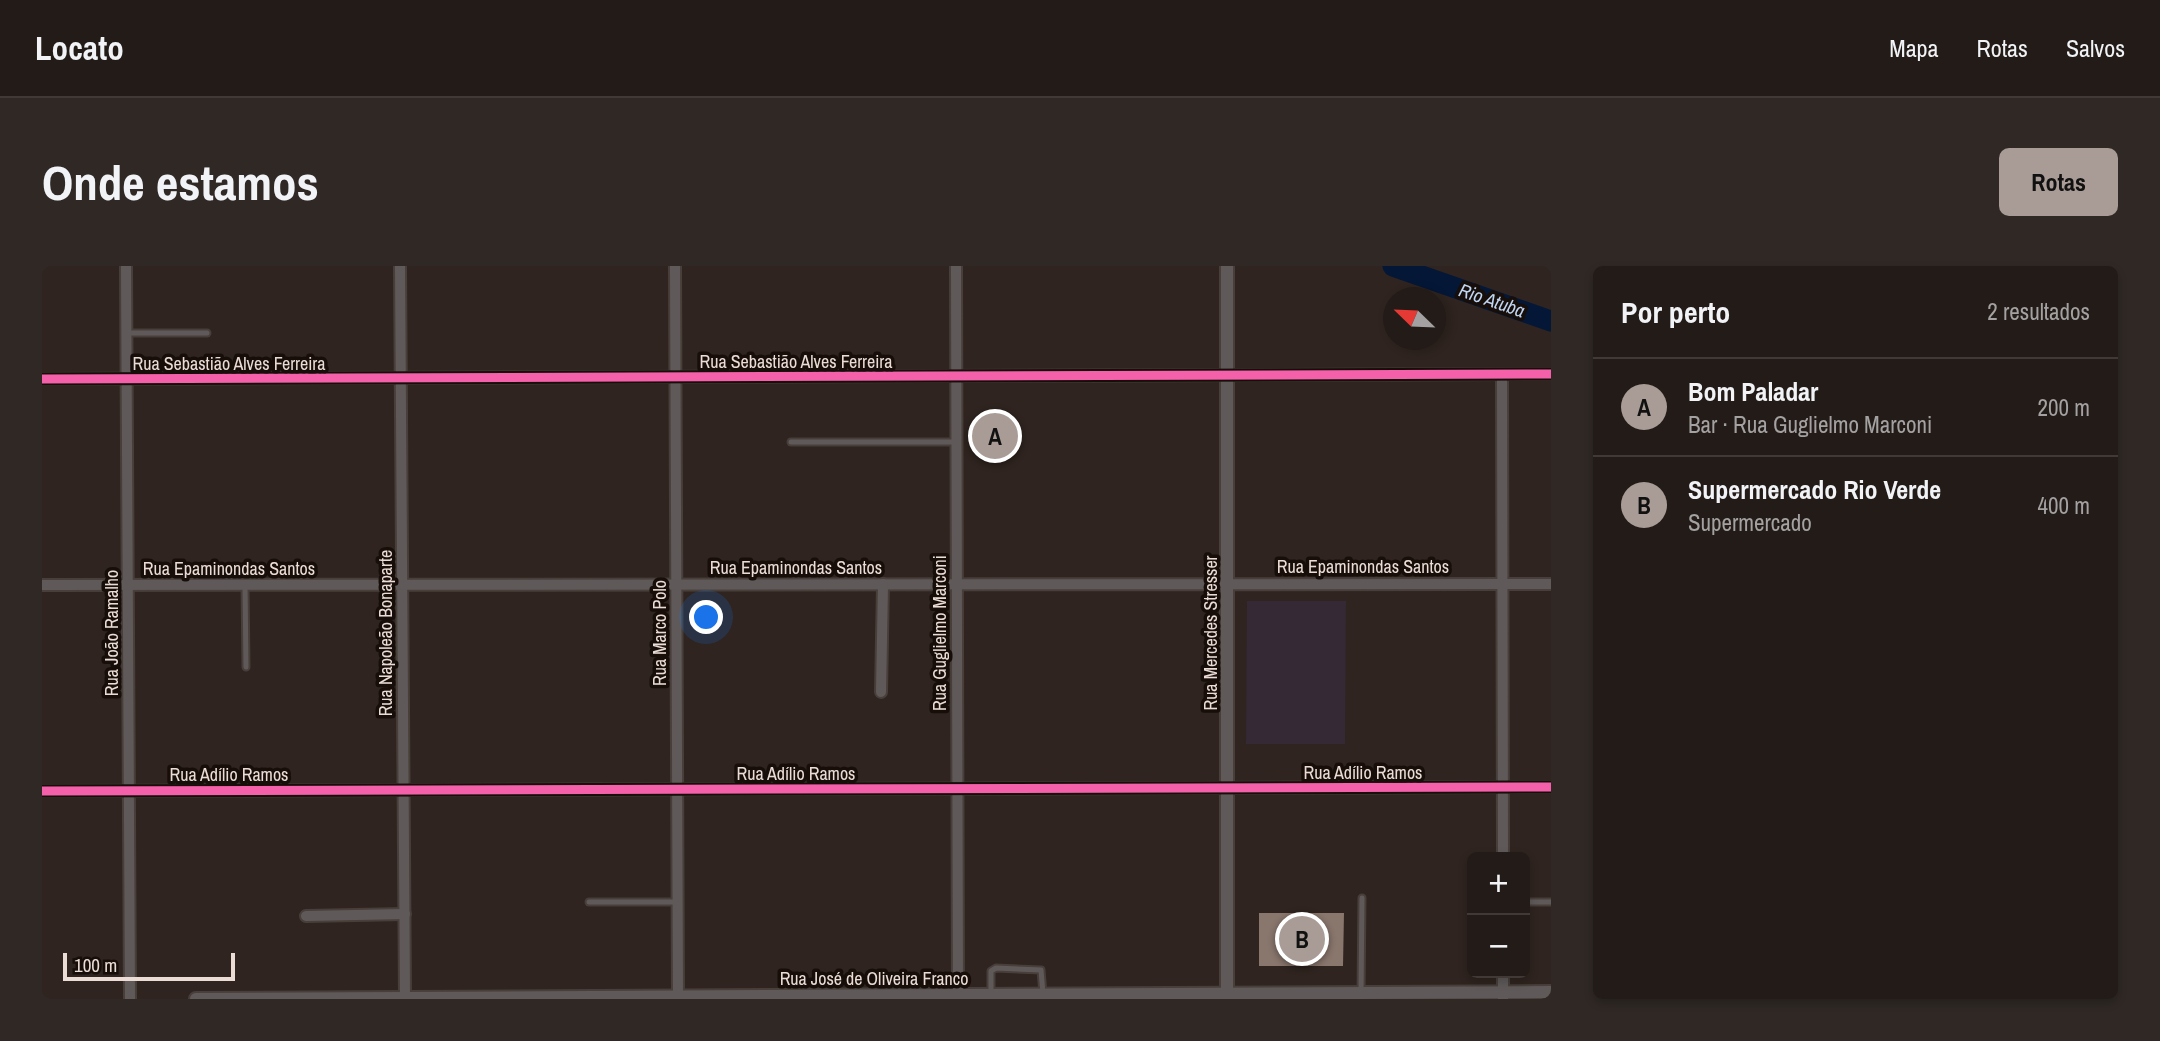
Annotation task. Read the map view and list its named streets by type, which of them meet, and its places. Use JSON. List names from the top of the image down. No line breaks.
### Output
{"streets":{"street":["Rua Sebastião Alves Ferreira","Rua Epaminondas Santos","Rua João Ramalho","Rua Napoleão Bonaparte","Rua Marco Polo","Rua Guglielmo Marconi","Rua Mercedes Stresser","Rua Adílio Ramos","Rua José de Oliveira Franco"]},"crossings":[["Rua Sebastião Alves Ferreira","Rua João Ramalho"],["Rua Sebastião Alves Ferreira","Rua Napoleão Bonaparte"],["Rua Sebastião Alves Ferreira","Rua Marco Polo"],["Rua Sebastião Alves Ferreira","Rua Guglielmo Marconi"],["Rua Sebastião Alves Ferreira","Rua Mercedes Stresser"],["Rua Epaminondas Santos","Rua João Ramalho"],["Rua Epaminondas Santos","Rua Napoleão Bonaparte"],["Rua Epaminondas Santos","Rua Marco Polo"],["Rua Epaminondas Santos","Rua Guglielmo Marconi"],["Rua Epaminondas Santos","Rua Mercedes Stresser"],["Rua João Ramalho","Rua Adílio Ramos"],["Rua Napoleão Bonaparte","Rua Adílio Ramos"],["Rua Napoleão Bonaparte","Rua José de Oliveira Franco"],["Rua Marco Polo","Rua Adílio Ramos"],["Rua Marco Polo","Rua José de Oliveira Franco"],["Rua Guglielmo Marconi","Rua Adílio Ramos"],["Rua Guglielmo Marconi","Rua José de Oliveira Franco"],["Rua Mercedes Stresser","Rua Adílio Ramos"],["Rua Mercedes Stresser","Rua José de Oliveira Franco"]],"water":["Rio Atuba"],"scale_bar":"100 m","north":"top left","page":{"header":"Locato","nav":["Mapa","Rotas","Salvos"],"buttons":"Rotas","title":"Onde estamos","heading":["Por perto","2 resultados"],"list":[{"mark":"A","name":"Bom Paladar","note":"Bar · Rua Guglielmo Marconi","value":"200 m"},{"mark":"B","name":"Supermercado Rio Verde","note":"Supermercado","value":"400 m"}],"pins":["A","B"],"map_buttons":["+","−"],"scale":"100 m"}}
